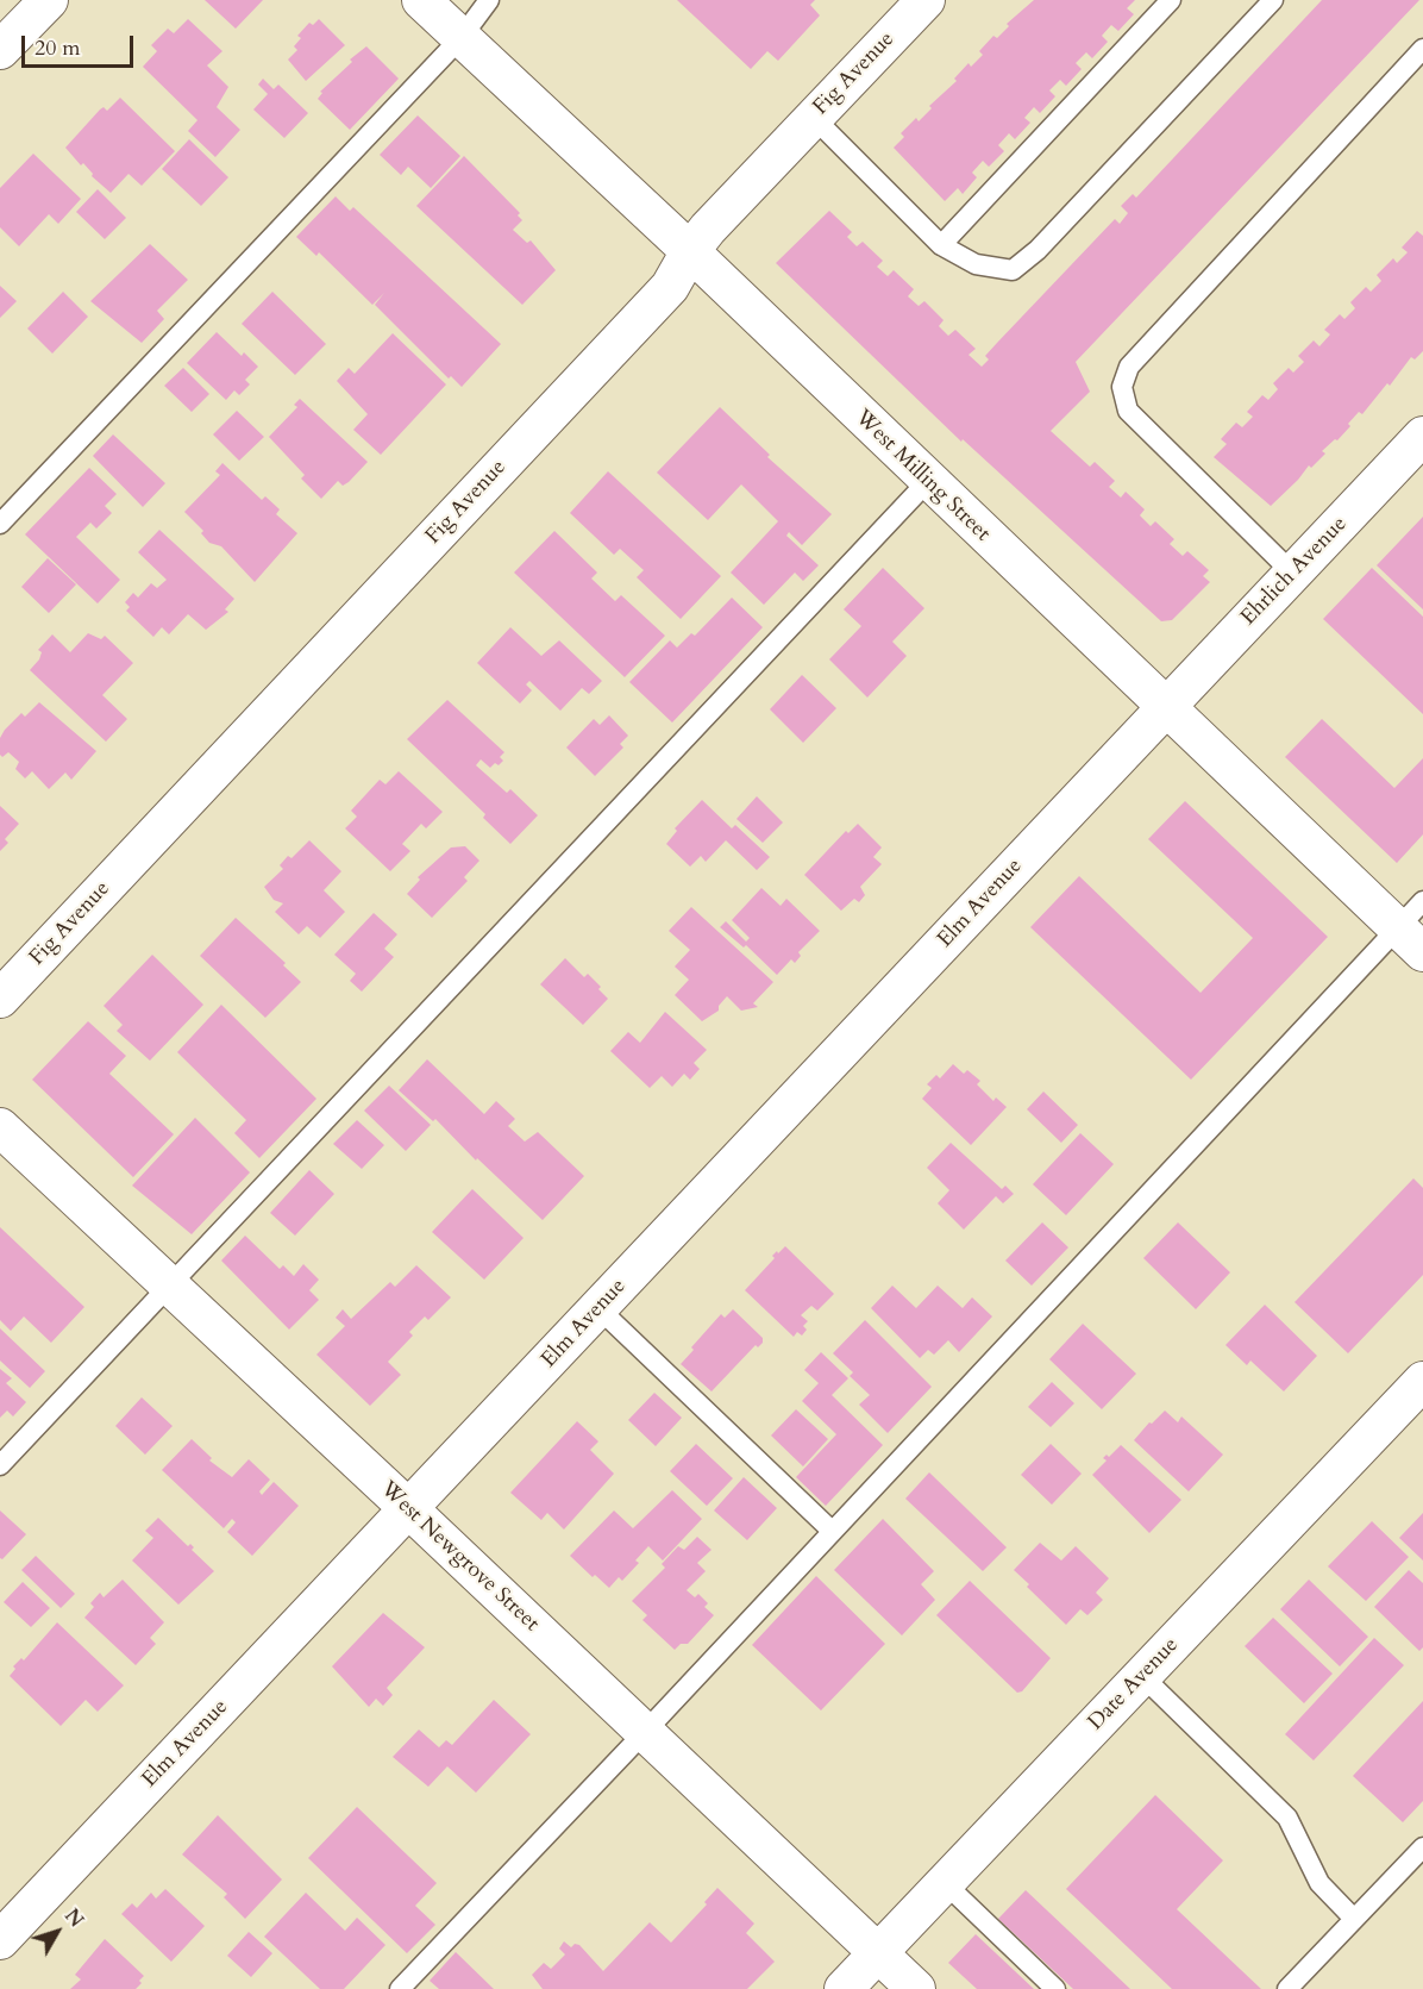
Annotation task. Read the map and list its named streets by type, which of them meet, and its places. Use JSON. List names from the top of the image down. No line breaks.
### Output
{"streets":{"street":["Fig Avenue","West Milling Street","Ehrlich Avenue","Elm Avenue","West Newgrove Street","Date Avenue"]},"crossings":[["Fig Avenue","West Milling Street"],["West Milling Street","Ehrlich Avenue"],["West Milling Street","Elm Avenue"],["Ehrlich Avenue","Elm Avenue"],["Elm Avenue","West Newgrove Street"],["West Newgrove Street","Date Avenue"]],"scale_bar":"20 m","north":"top right"}
